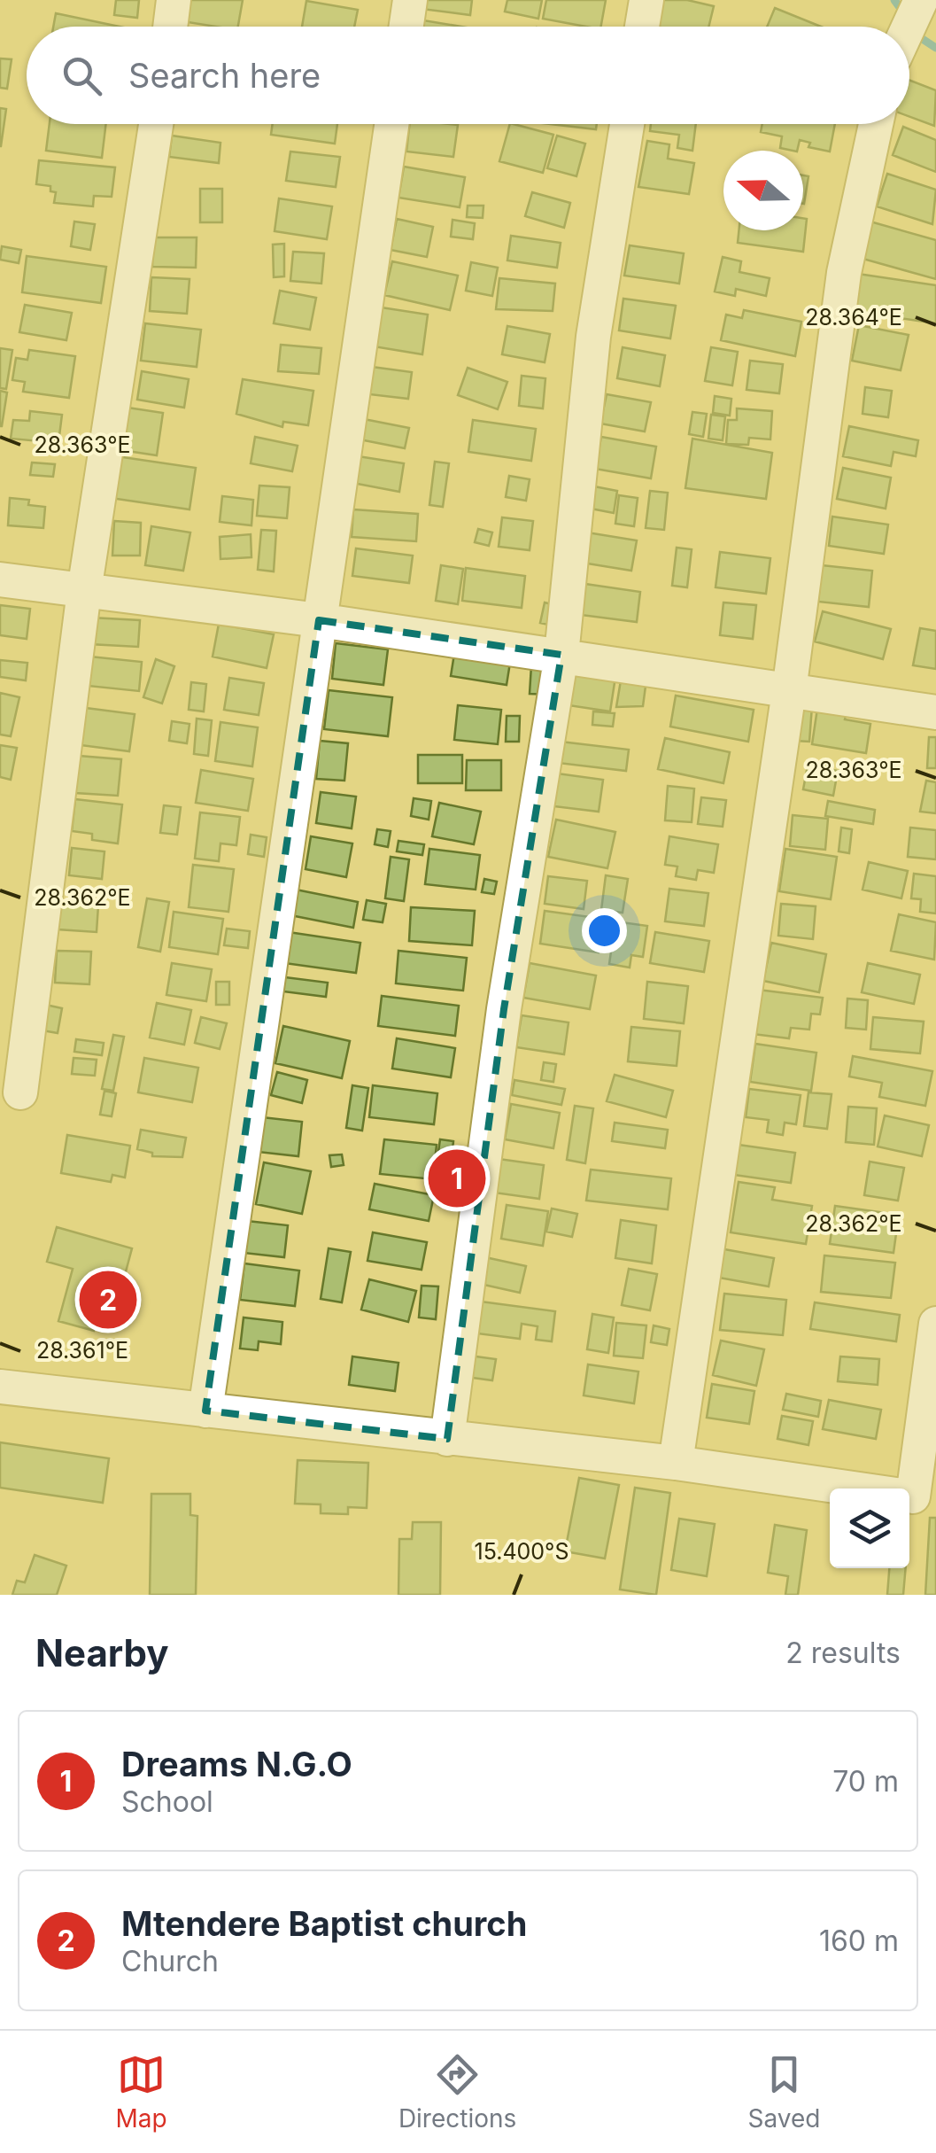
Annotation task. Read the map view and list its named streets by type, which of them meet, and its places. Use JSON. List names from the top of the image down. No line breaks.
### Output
{"north":"left","page":{"search":"Search here","pins":["1","2"],"heading":["Nearby","2 results"],"list":[{"mark":"1","name":"Dreams N.G.O","note":"School","value":"70 m"},{"mark":"2","name":"Mtendere Baptist church","note":"Church","value":"160 m"}],"nav":["Map","Directions","Saved"]},"coordinates":["28.364°E","28.363°E","28.362°E","28.361°E","15.400°S"]}
